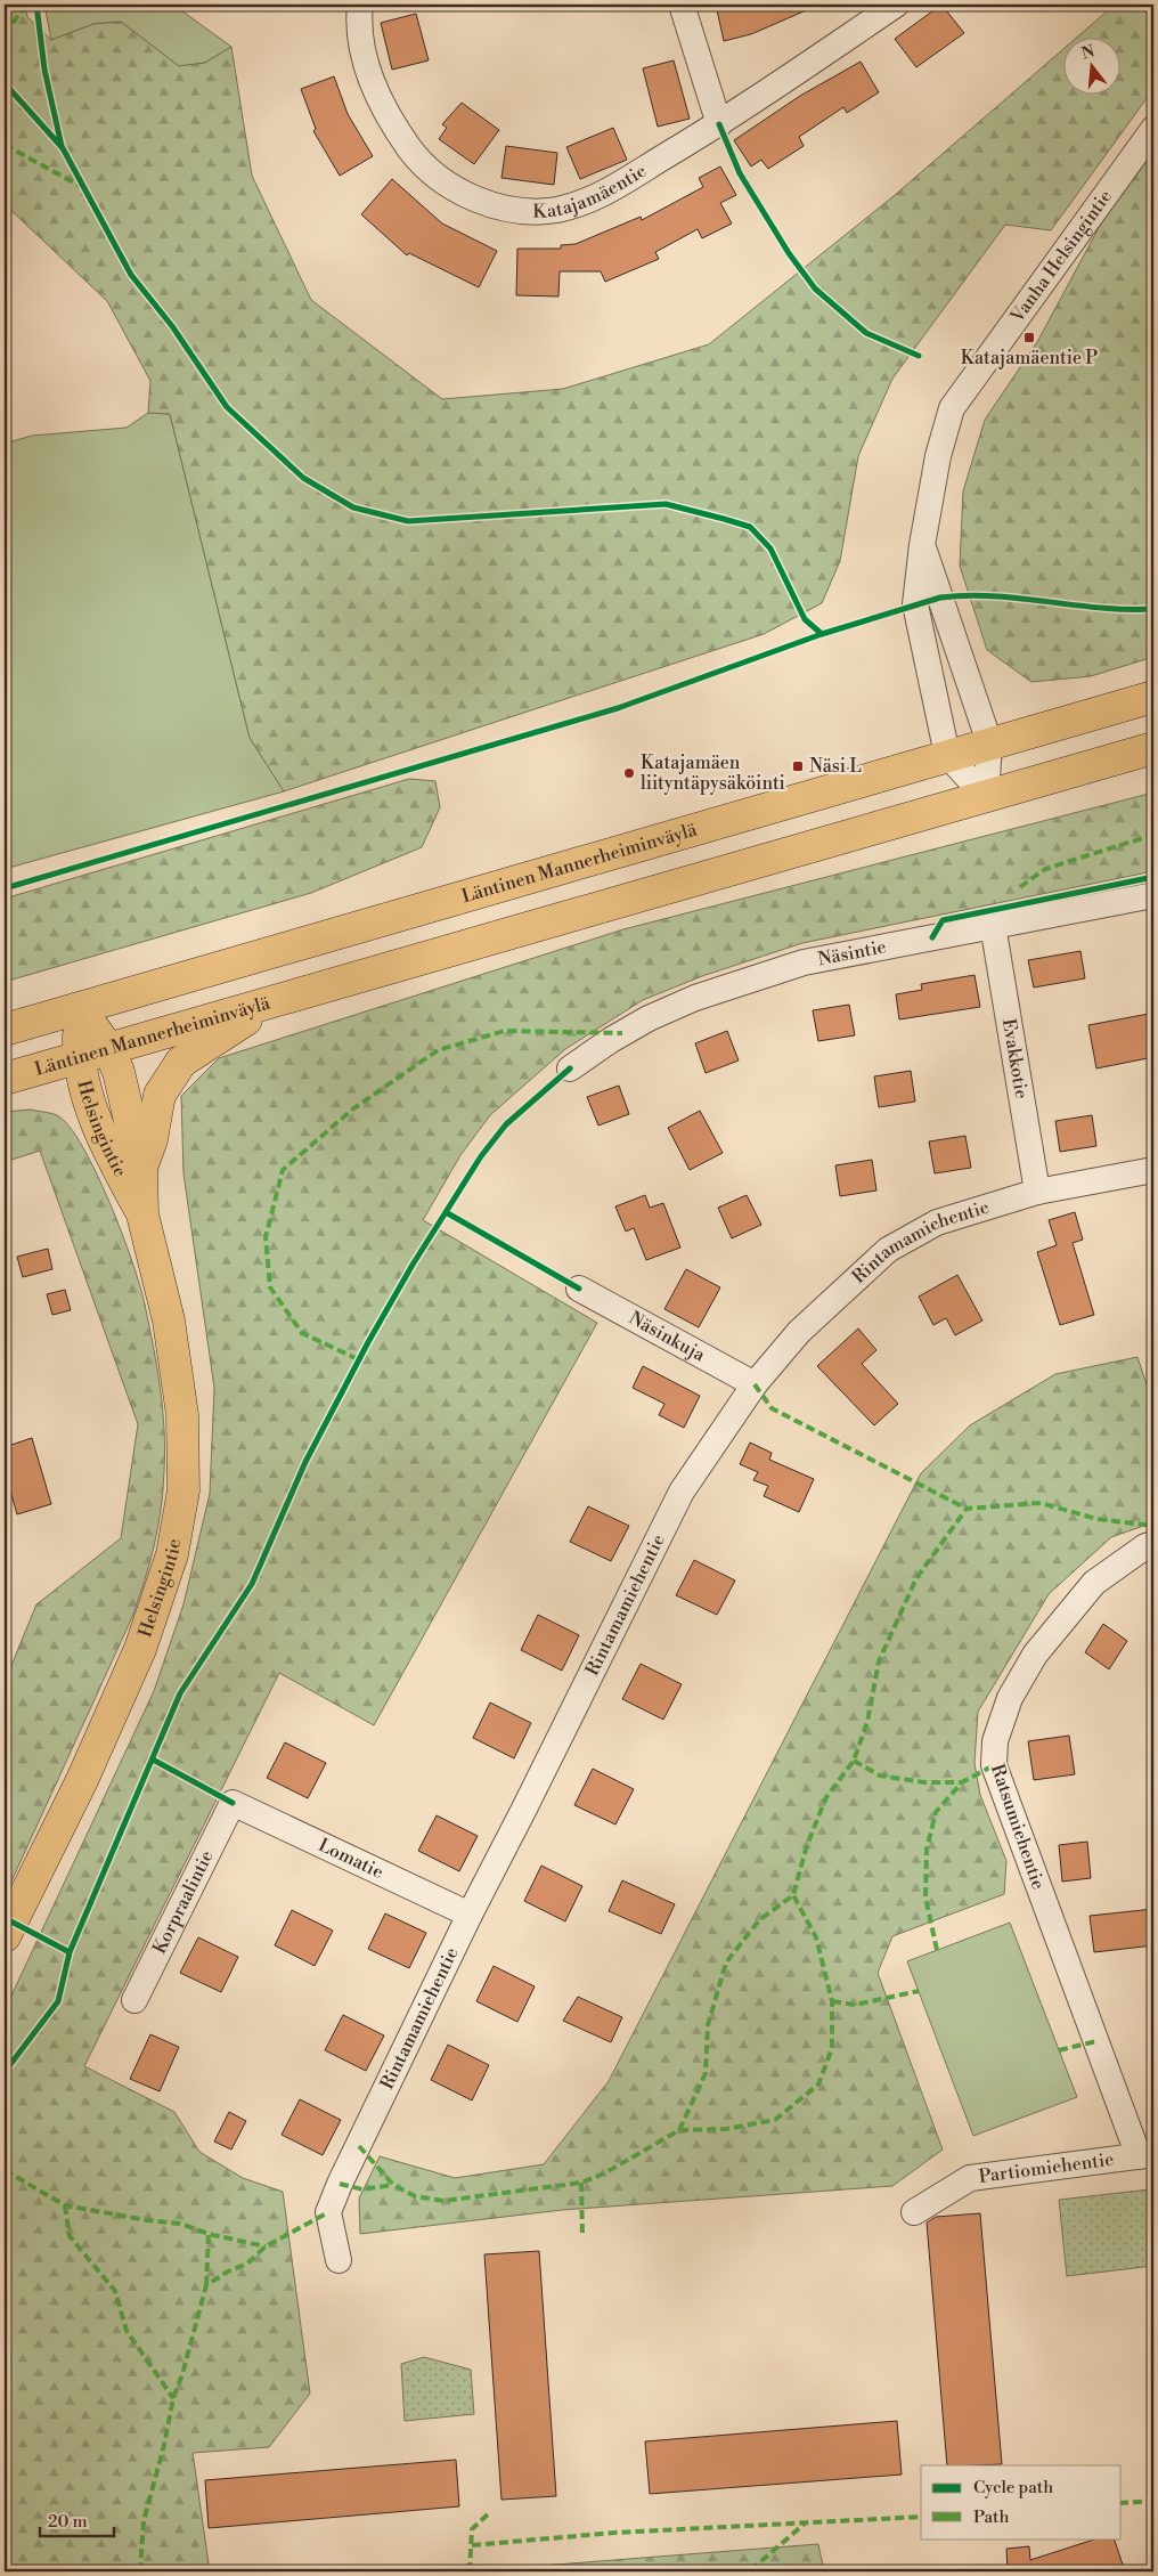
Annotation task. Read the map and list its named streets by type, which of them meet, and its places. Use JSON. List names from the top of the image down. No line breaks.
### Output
{"streets":{"main road":["Läntinen Mannerheiminväylä","Helsingintie"],"street":["Katajamäentie","Vanha Helsingintie","Näsintie","Evakkotie","Rintamamiehentie","Näsinkuja","Ratsumiehentie","Lomatie","Korpraalintie","Partiomiehentie"]},"crossings":[["Vanha Helsingintie","Läntinen Mannerheiminväylä"],["Läntinen Mannerheiminväylä","Helsingintie"],["Näsintie","Evakkotie"],["Evakkotie","Rintamamiehentie"],["Rintamamiehentie","Näsinkuja"],["Rintamamiehentie","Lomatie"],["Ratsumiehentie","Partiomiehentie"],["Lomatie","Korpraalintie"]],"places":{"transit":["Katajamäentie P","Näsi L"],"other":["Katajamäen liityntäpysäköinti"]},"legend":["Cycle path","Path"],"scale_bar":"20 m","north":"top"}
